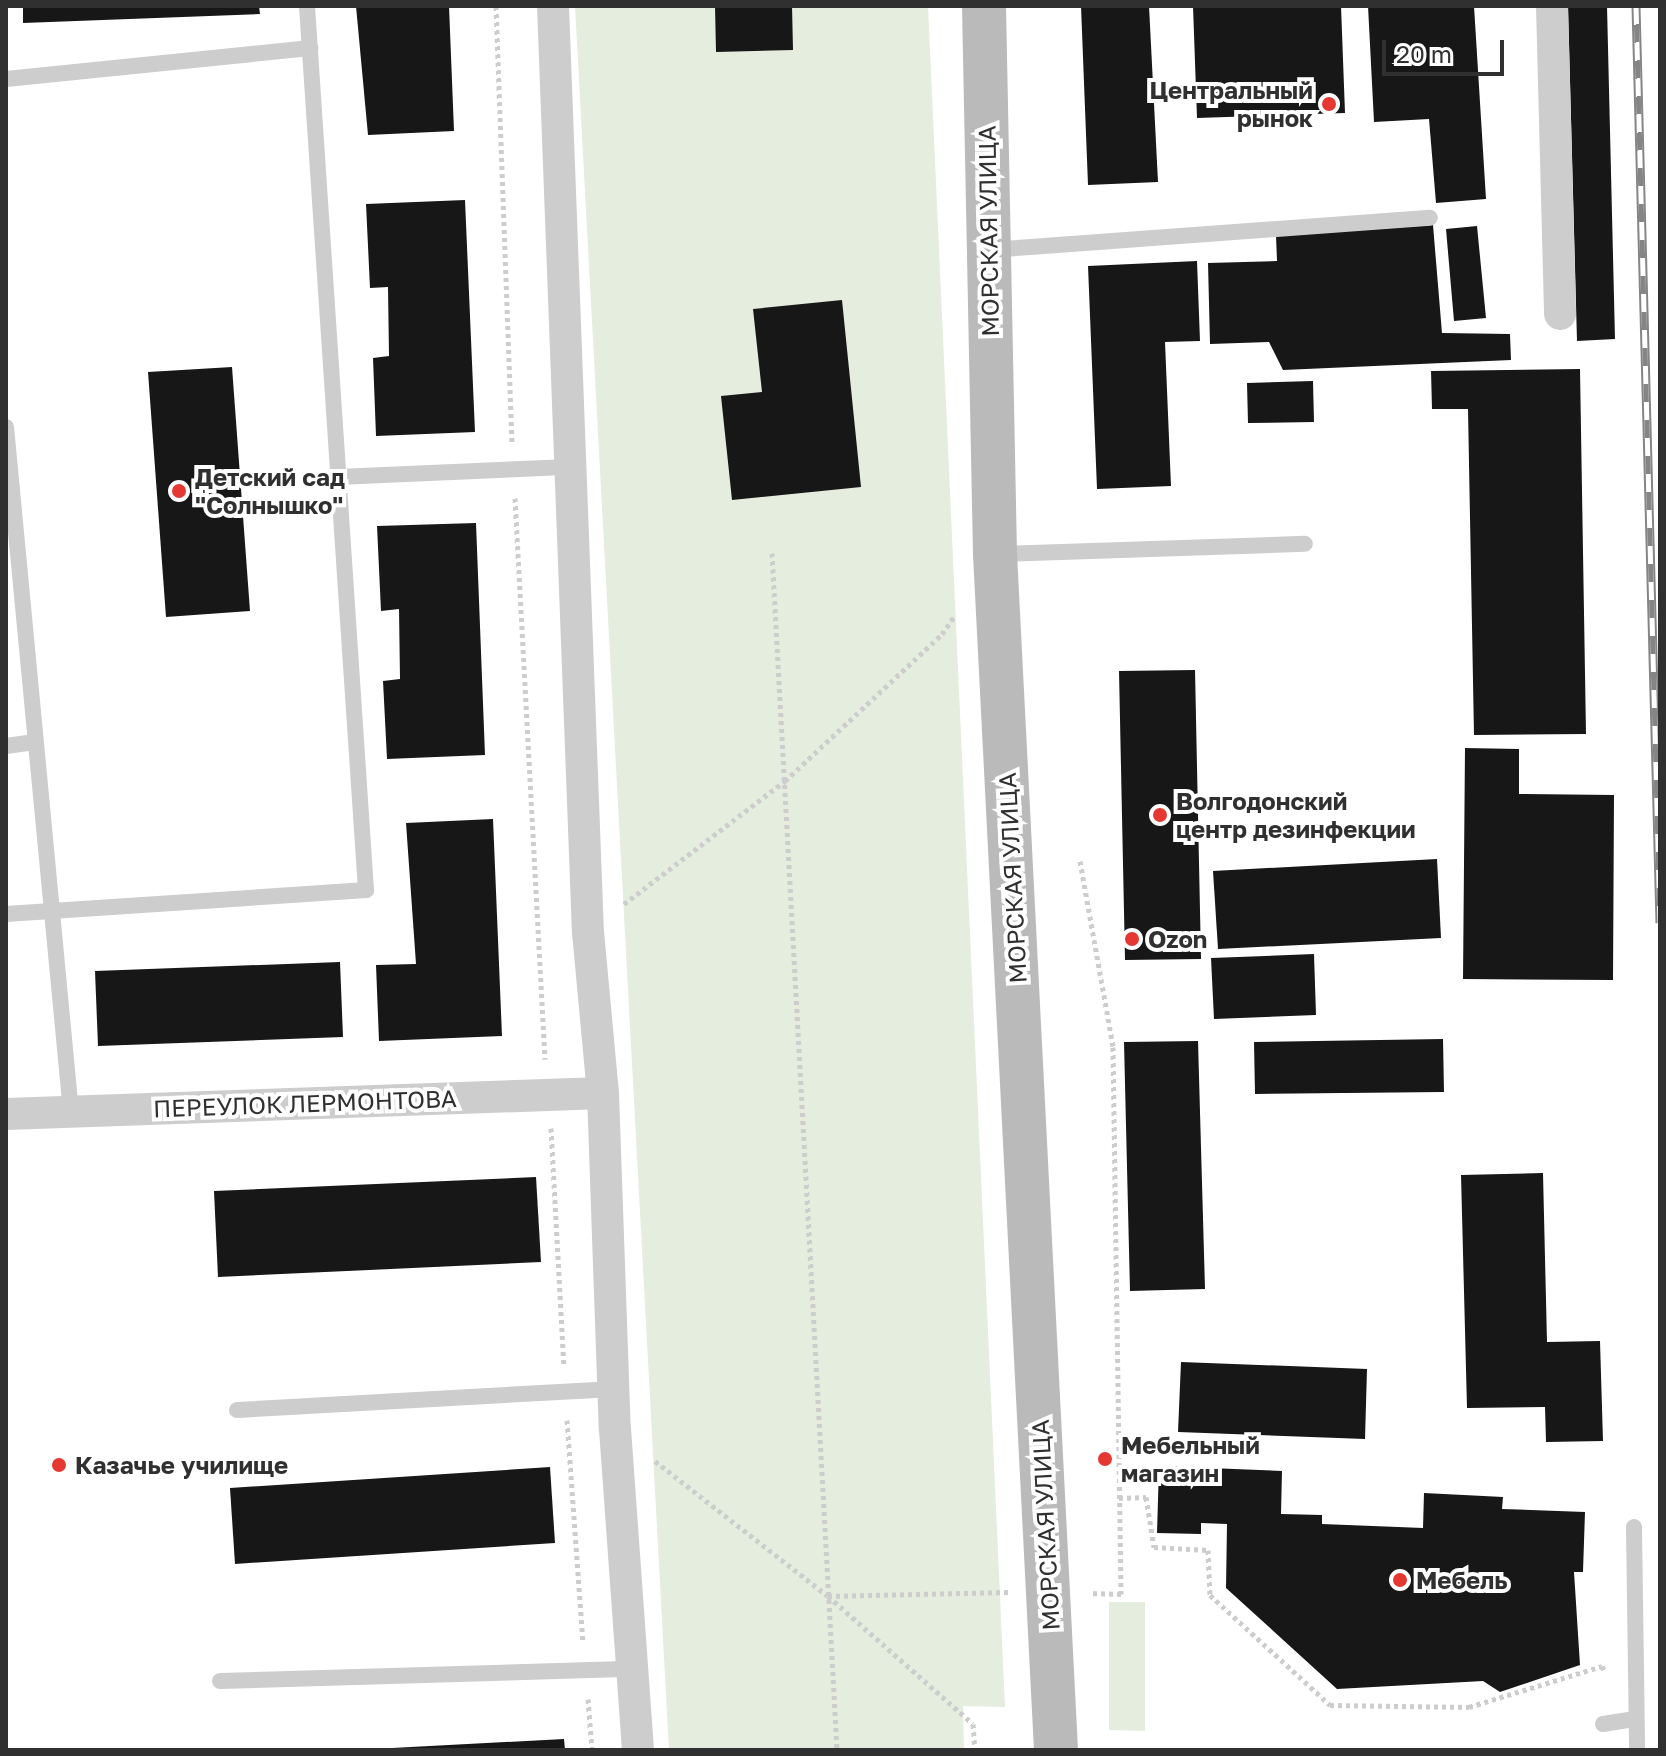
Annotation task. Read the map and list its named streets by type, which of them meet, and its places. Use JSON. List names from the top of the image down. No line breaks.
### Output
{"streets":{"street":["МОРСКАЯ УЛИЦА","ПЕРЕУЛОК ЛЕРМОНТОВА"]},"places":["Центральный рынок","Детский сад \"Солнышко\"","Волгодонский центр дезинфекции","Ozon","Мебельный магазин","Казачье училище","Мебель"],"scale_bar":"20 m"}
